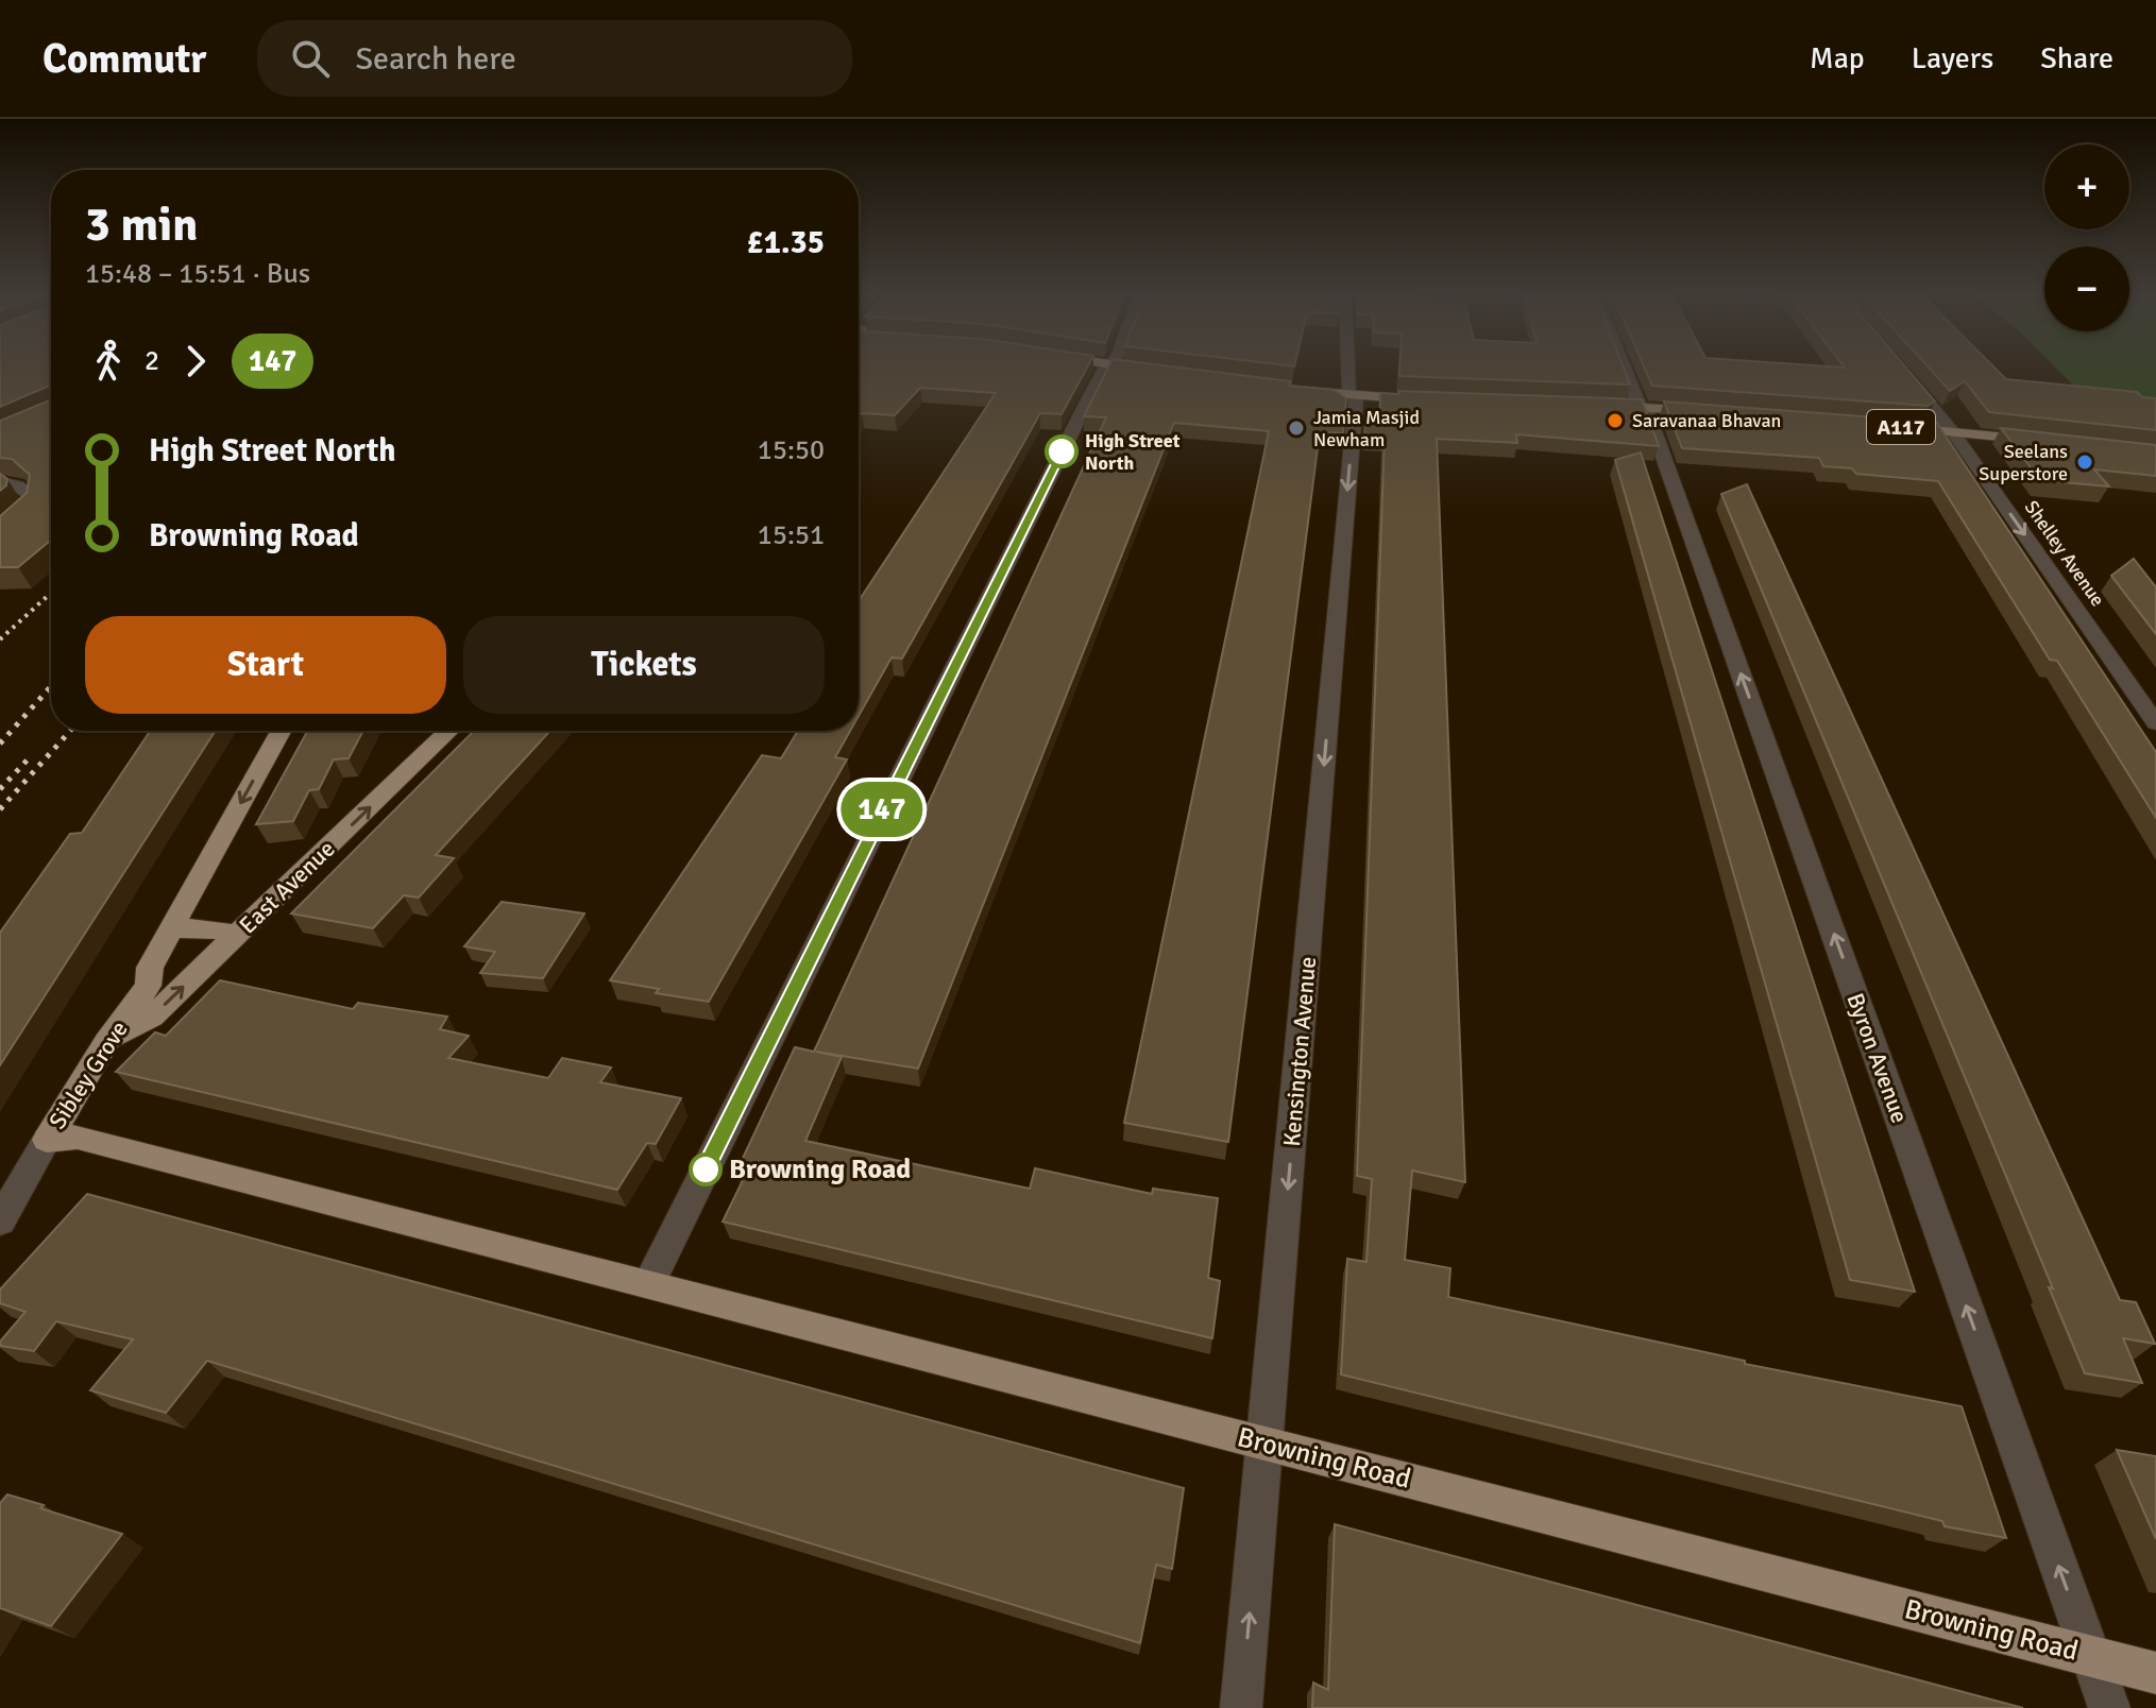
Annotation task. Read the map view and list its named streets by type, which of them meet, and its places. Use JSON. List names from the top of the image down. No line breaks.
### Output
{"streets":{"main road":["A117","East Avenue","Sibley Grove","Browning Road"],"street":["Shelley Avenue","Kensington Avenue","Byron Avenue"]},"crossings":[["A117","Shelley Avenue"],["East Avenue","Sibley Grove"],["Kensington Avenue","Browning Road"],["Byron Avenue","Browning Road"],["Sibley Grove","Browning Road"]],"one_way":["Shelley Avenue","East Avenue","Byron Avenue","Sibley Grove"],"places":["Saravanaa Bhavan","Jamia Masjid Newham","High Street North","Seelans Superstore","Browning Road"],"lines":["bus line 147"],"page":{"header":"Commutr","search":"Search here","nav":["Map","Layers","Share"],"on_map":"147","map_buttons":["+","−"],"heading":["3 min","15:48 – 15:51 · Bus","£1.35"],"legs":["2","147"],"list":[{"name":"High Street North","value":"15:50"},{"name":"Browning Road","value":"15:51"}],"buttons":["Start","Tickets"]}}
